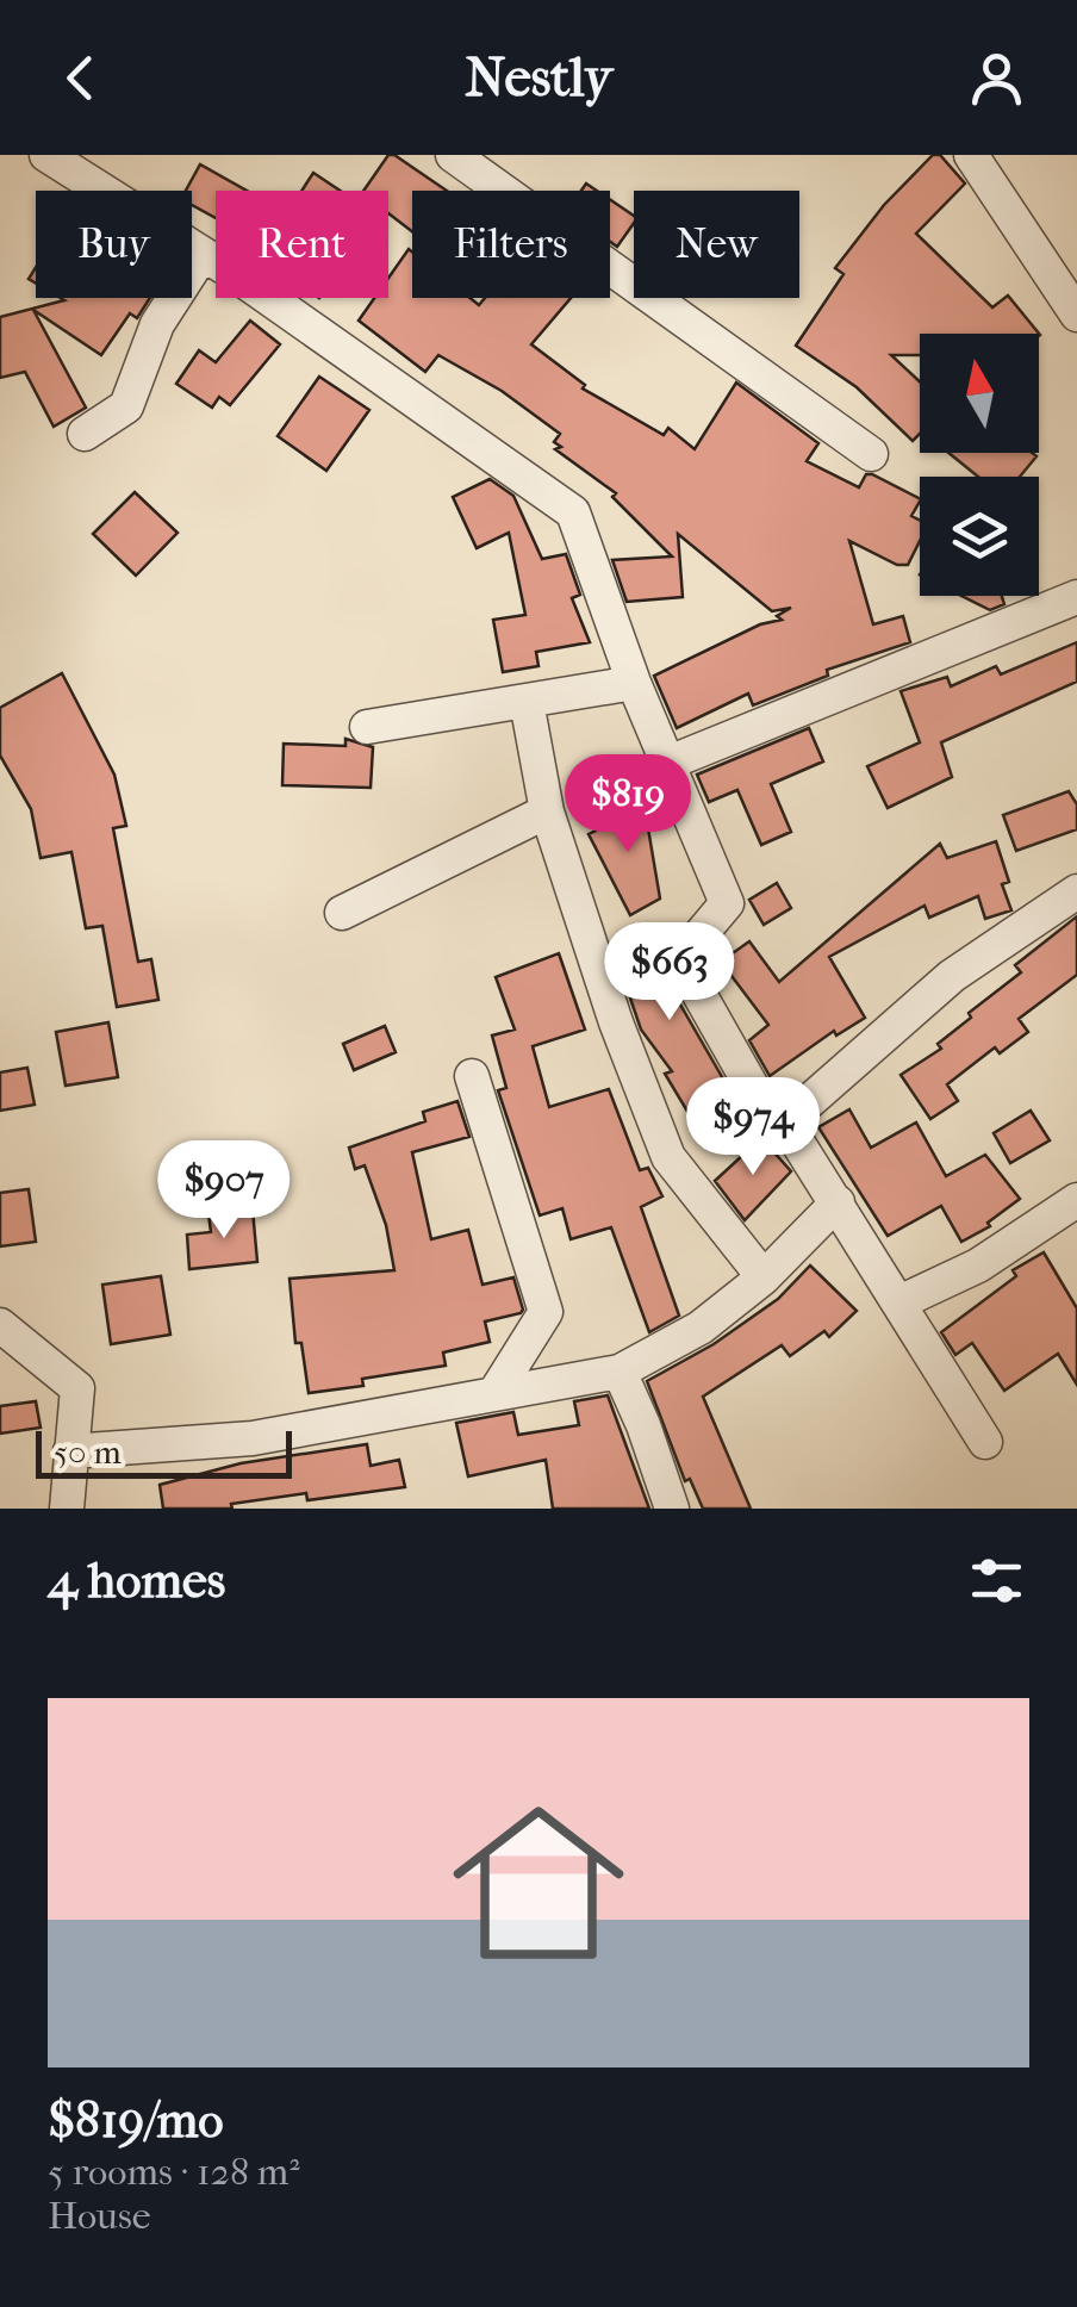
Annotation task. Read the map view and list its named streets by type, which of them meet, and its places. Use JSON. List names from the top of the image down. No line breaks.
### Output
{"scale_bar":"50 m","north":"top","page":{"header":"Nestly","chip":["Buy","Rent","Filters","New"],"price":["$819","$663","$974","$907"],"scale":"50 m","heading":"4 homes","list":[{"name":"$819/mo","note":"5 rooms · 128 m² · House"}]}}
